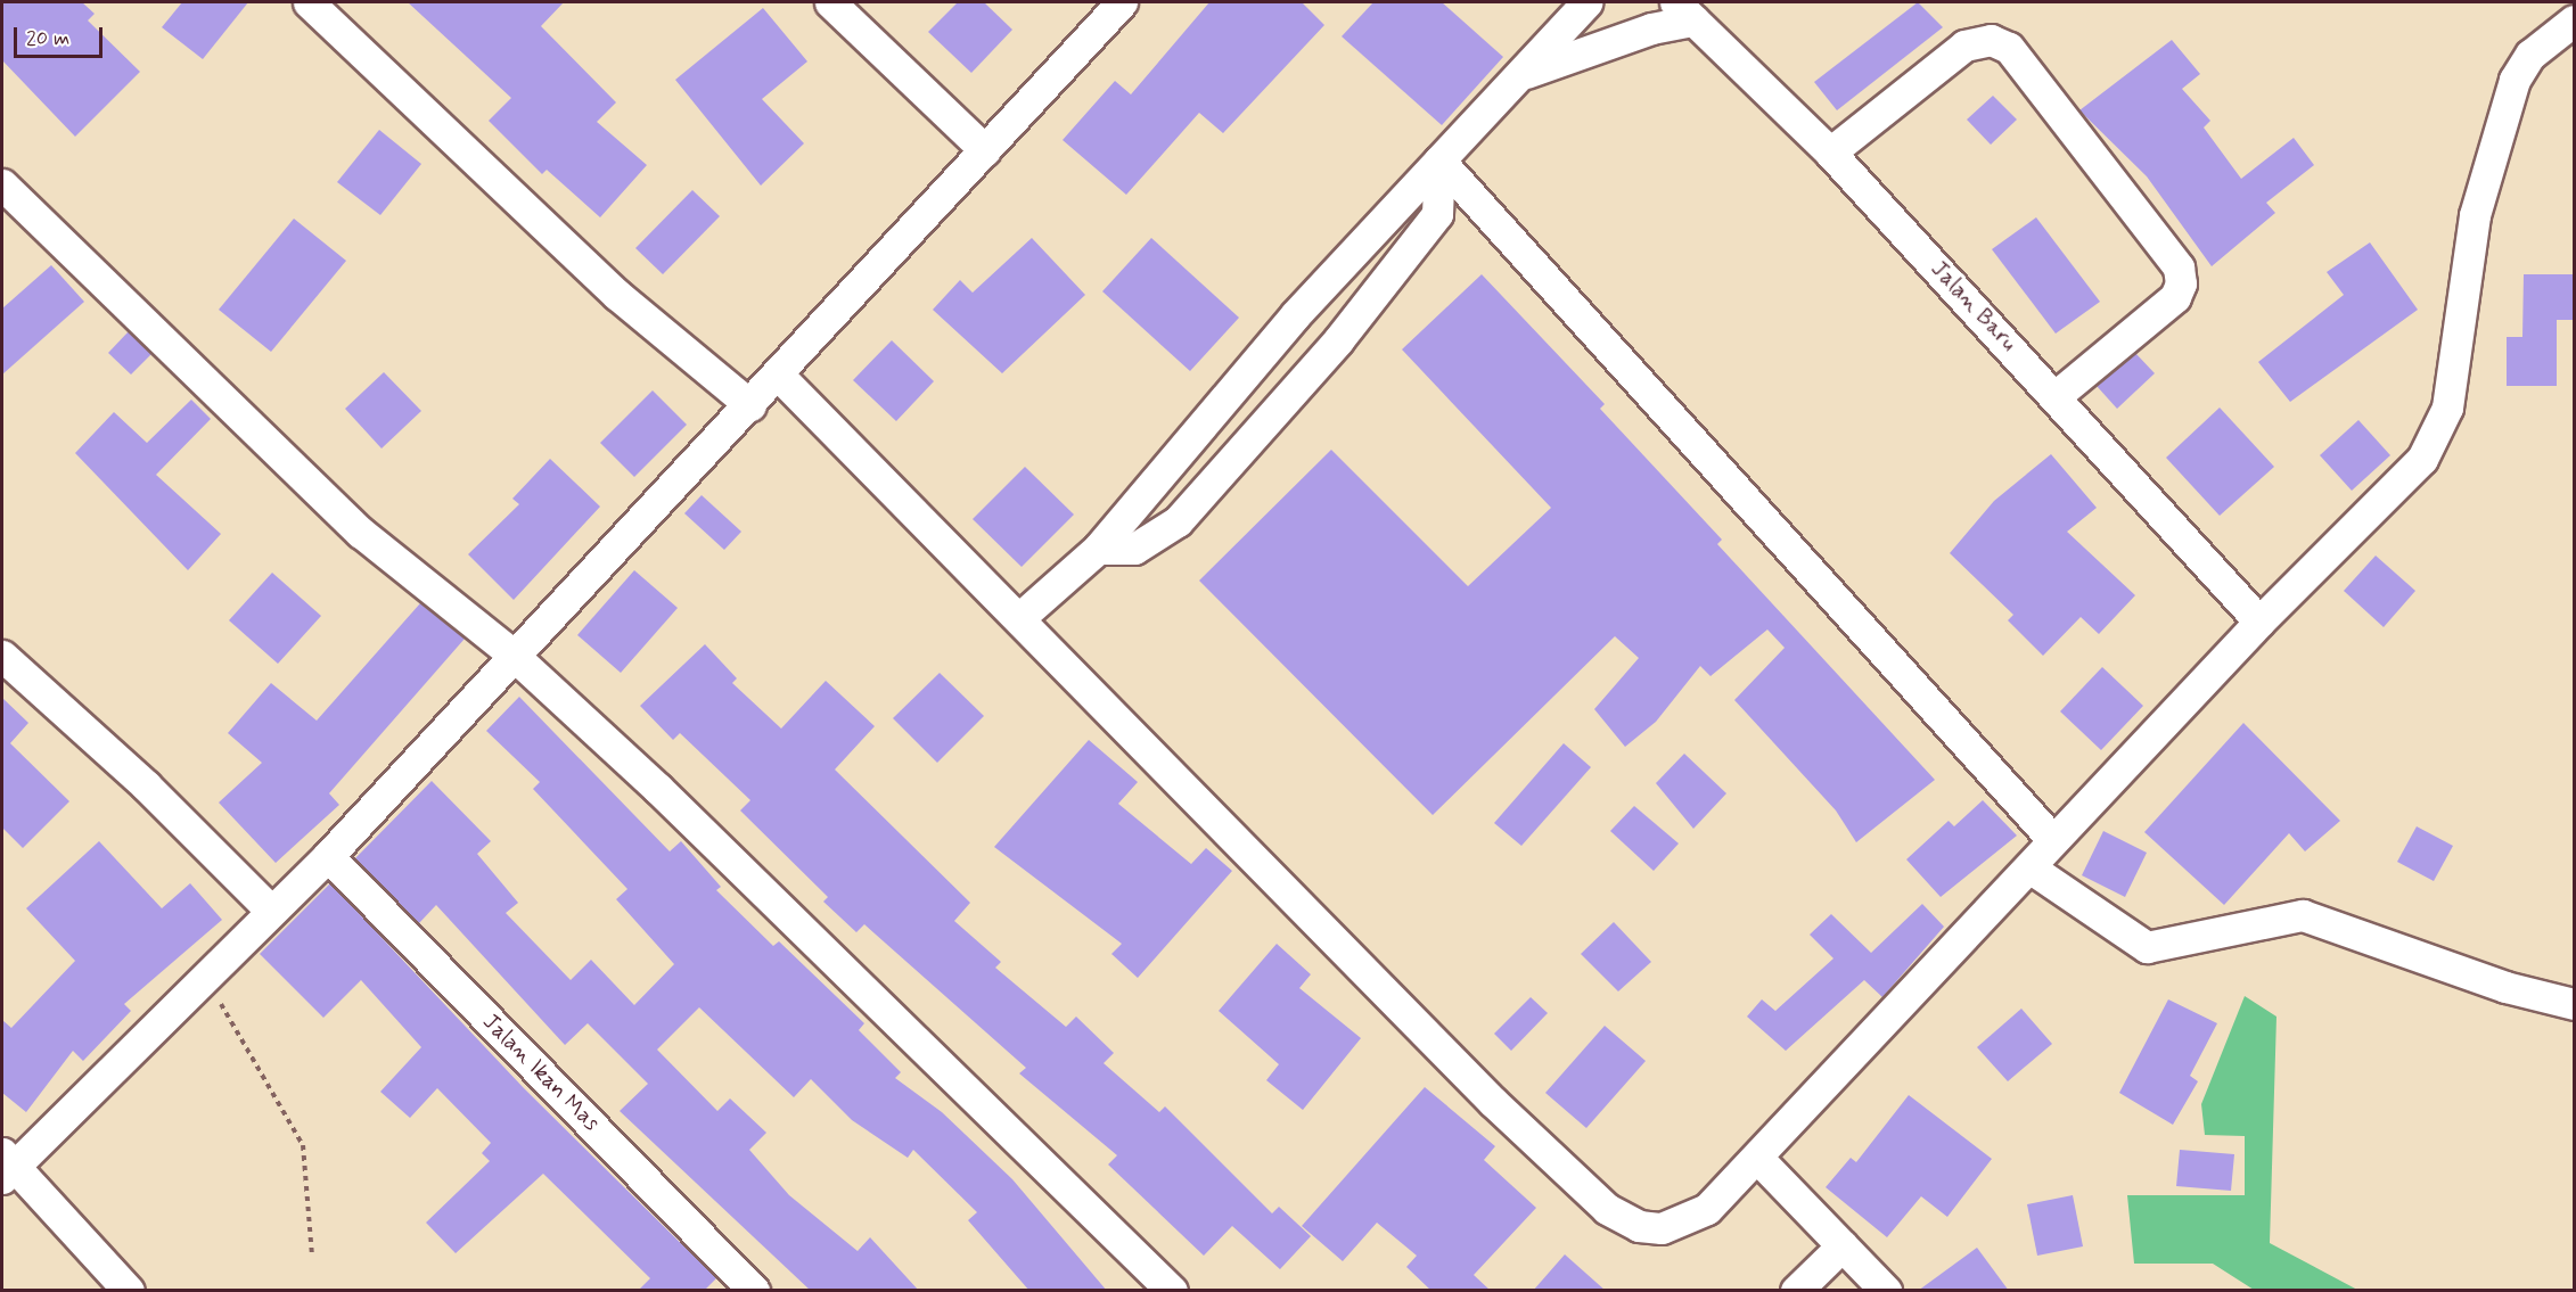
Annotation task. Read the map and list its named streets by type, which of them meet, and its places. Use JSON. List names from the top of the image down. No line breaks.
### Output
{"streets":{"street":["Jalan Baru","Jalan Ikan Mas"]},"scale_bar":"20 m"}
